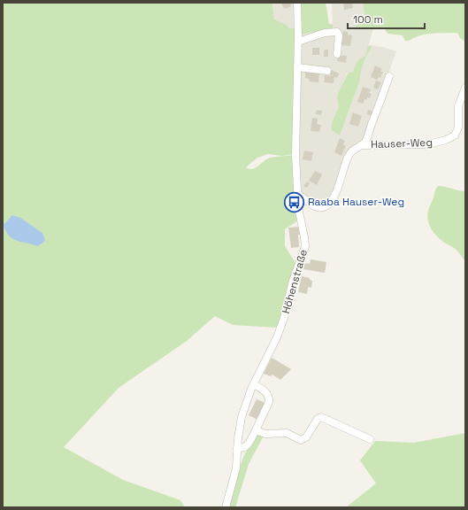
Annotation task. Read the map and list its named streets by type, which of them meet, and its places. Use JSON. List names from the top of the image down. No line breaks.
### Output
{"streets":{"street":["Hauser-Weg","Höhenstraße"]},"crossings":[["Hauser-Weg","Höhenstraße"]],"places":{"bus stop":["Raaba Hauser-Weg"]},"scale_bar":"100 m"}
